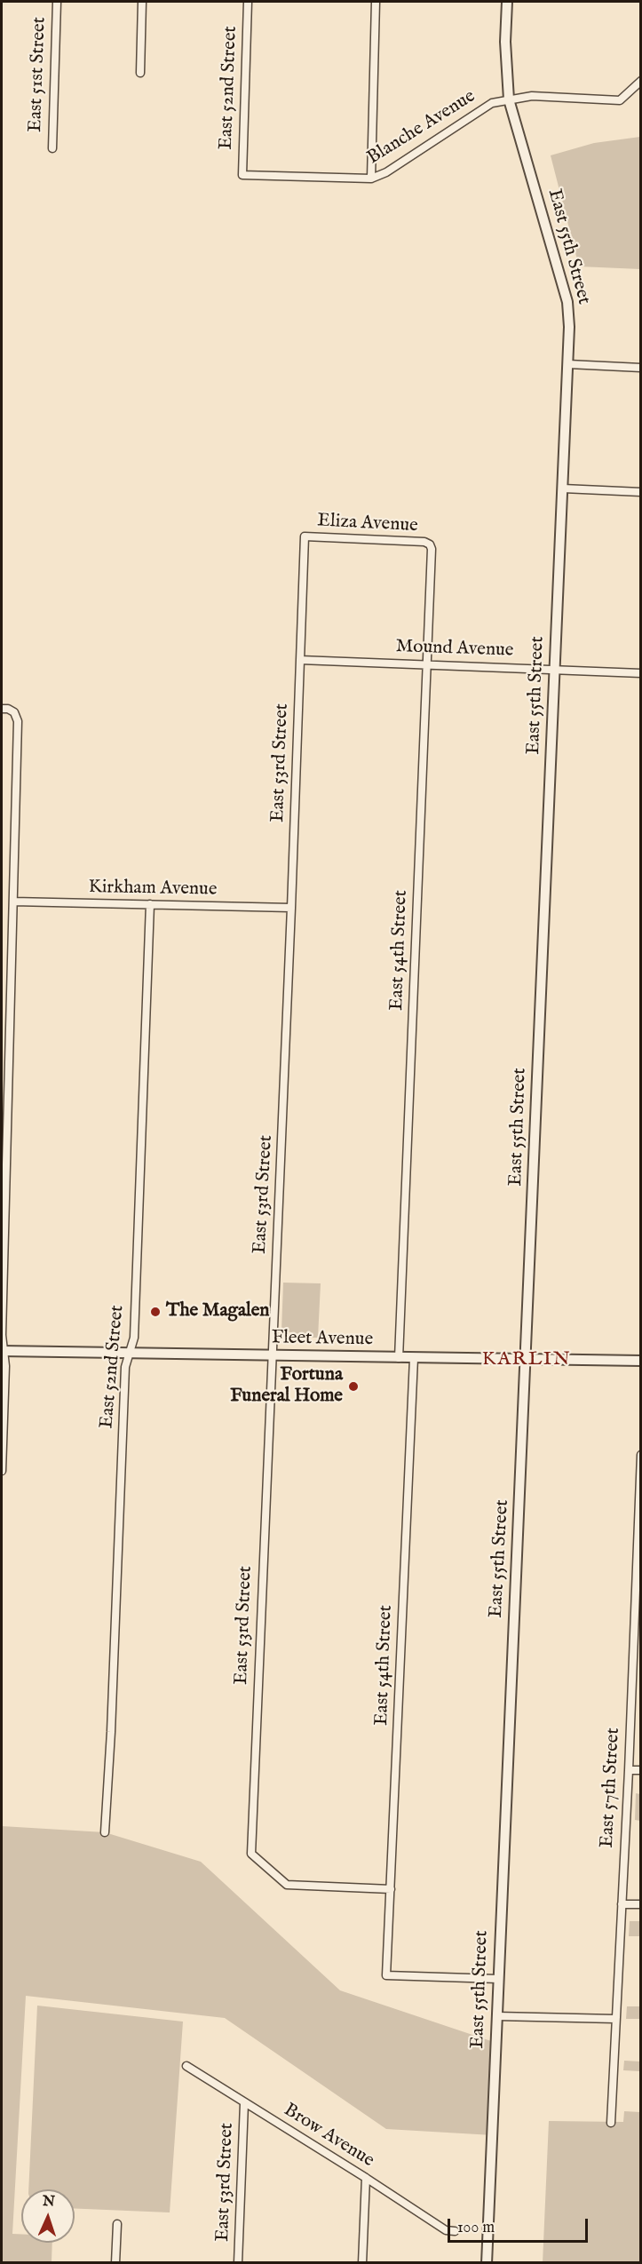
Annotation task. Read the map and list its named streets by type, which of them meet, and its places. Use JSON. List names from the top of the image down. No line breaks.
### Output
{"streets":{"street":["East 51st Street","East 52nd Street","Blanche Avenue","East 55th Street","Eliza Avenue","Mound Avenue","East 53rd Street","Kirkham Avenue","East 54th Street","Fleet Avenue","East 57th Street","Brow Avenue"]},"crossings":[["East 52nd Street","Blanche Avenue"],["East 52nd Street","Kirkham Avenue"],["East 52nd Street","Fleet Avenue"],["Blanche Avenue","East 55th Street"],["East 55th Street","Mound Avenue"],["East 55th Street","East 54th Street"],["East 55th Street","Fleet Avenue"],["Eliza Avenue","East 53rd Street"],["Eliza Avenue","East 54th Street"],["Mound Avenue","East 53rd Street"],["Mound Avenue","East 54th Street"],["East 53rd Street","Kirkham Avenue"],["East 53rd Street","East 54th Street"],["East 53rd Street","Fleet Avenue"],["East 53rd Street","Brow Avenue"],["East 54th Street","Fleet Avenue"]],"districts":["KARLIN"],"places":["The Magalen","Fortuna Funeral Home"],"scale_bar":"100 m","north":"top"}
